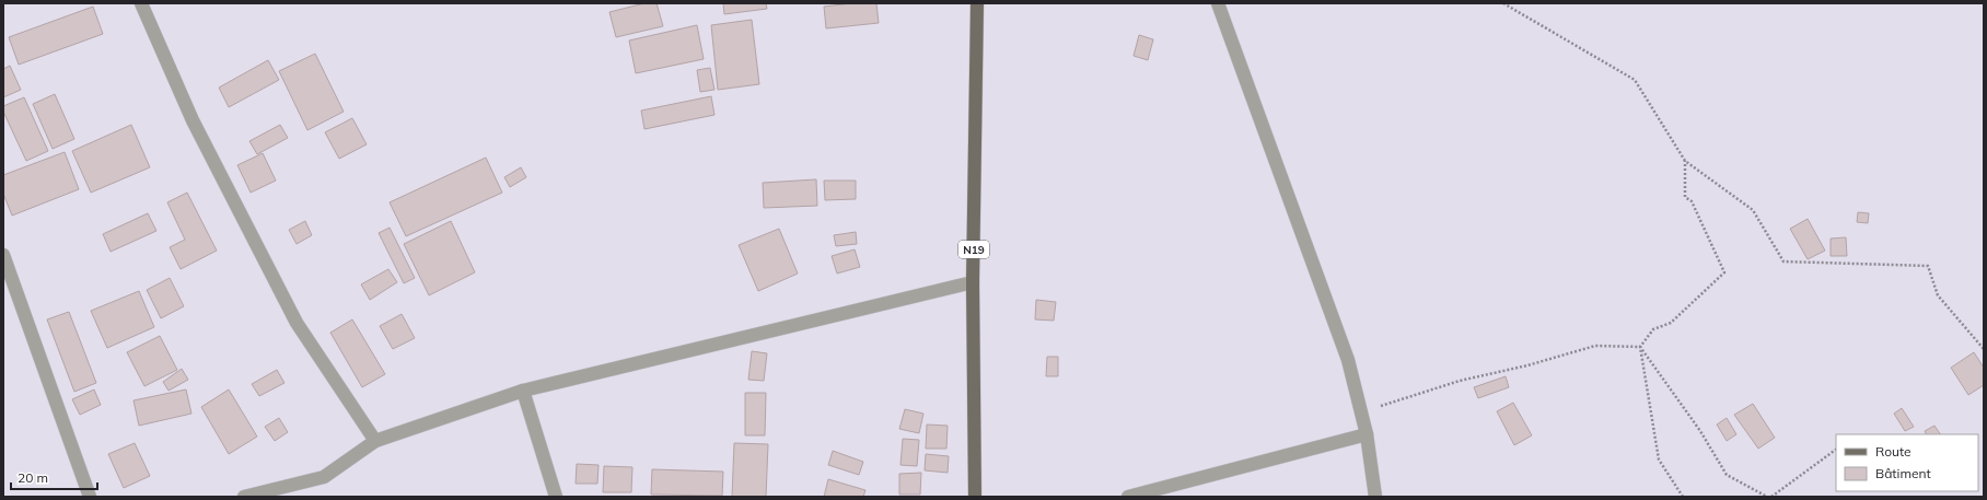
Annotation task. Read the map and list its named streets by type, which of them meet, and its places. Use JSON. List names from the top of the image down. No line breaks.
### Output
{"streets":{"main road":["N19"]},"legend":["Route","Bâtiment"],"scale_bar":"20 m"}
